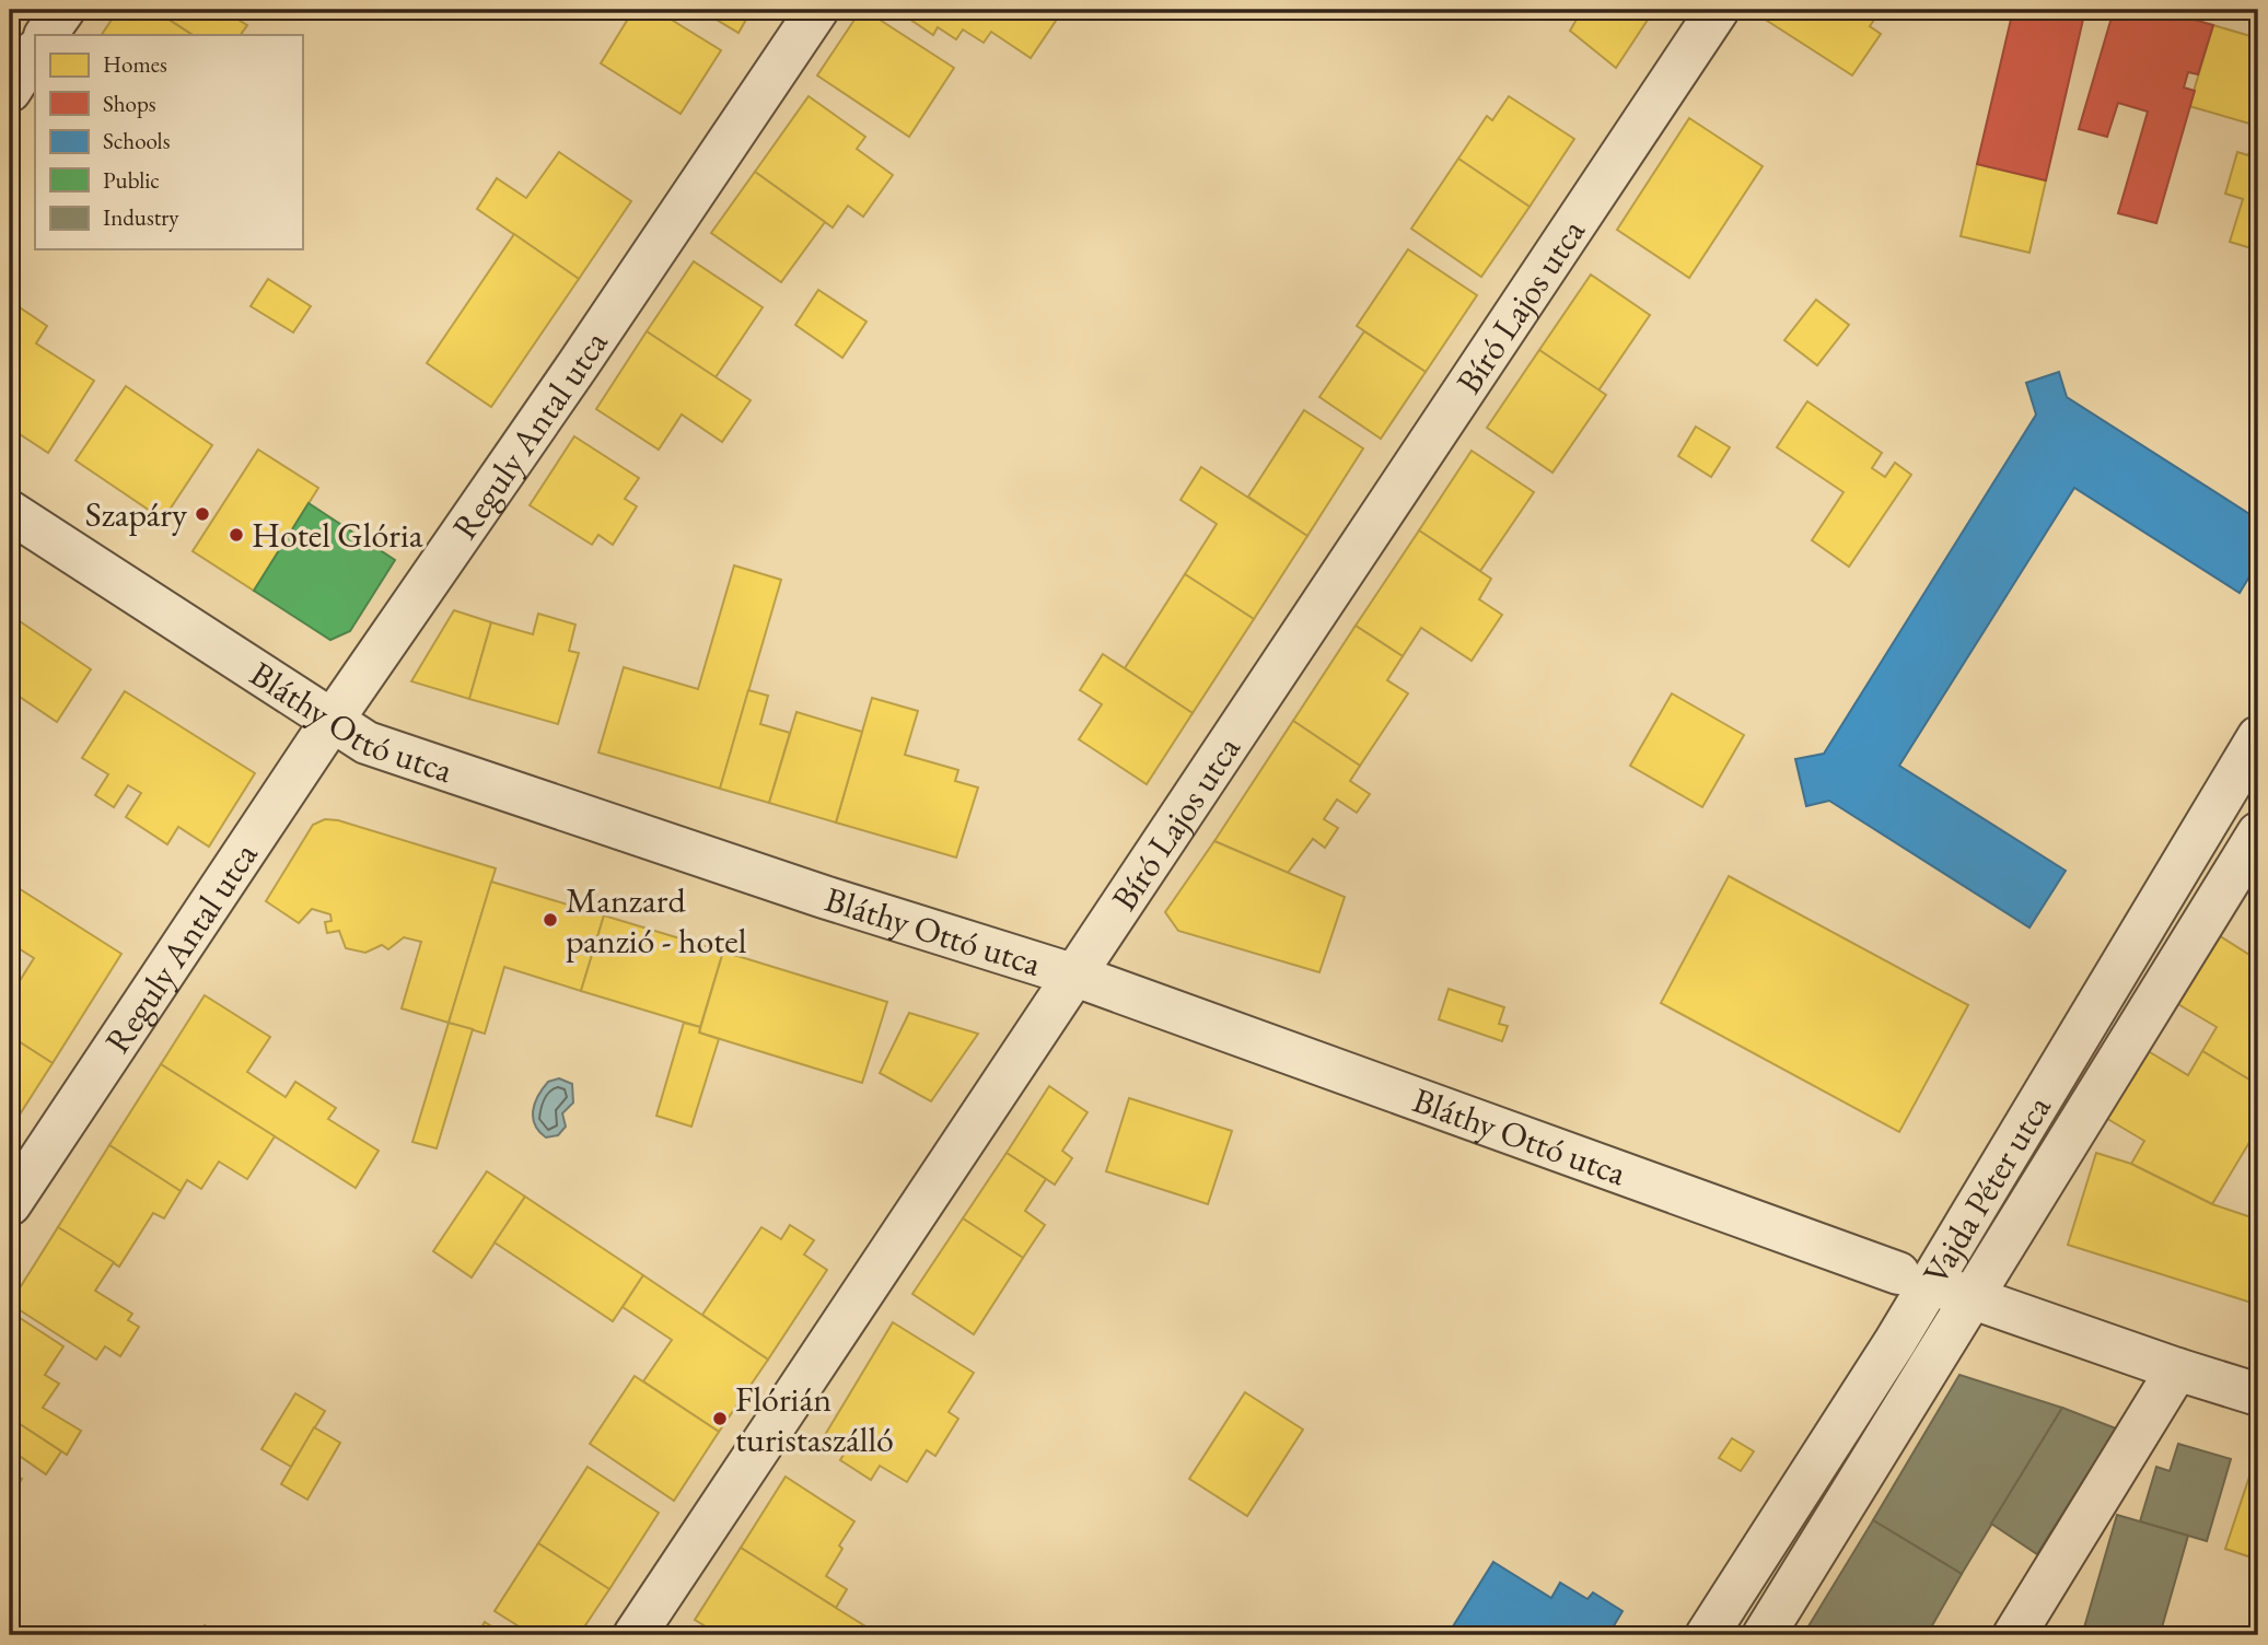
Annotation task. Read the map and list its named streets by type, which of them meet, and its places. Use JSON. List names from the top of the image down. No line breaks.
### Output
{"streets":{"street":["Bíró Lajos utca","Reguly Antal utca","Bláthy Ottó utca","Vajda Péter utca"]},"crossings":[["Bíró Lajos utca","Bláthy Ottó utca"],["Reguly Antal utca","Bláthy Ottó utca"],["Bláthy Ottó utca","Vajda Péter utca"]],"places":["Szapáry","Hotel Glória","Manzard panzió - hotel","Flórián turistaszálló"],"legend":["Homes","Shops","Schools","Public","Industry"]}
